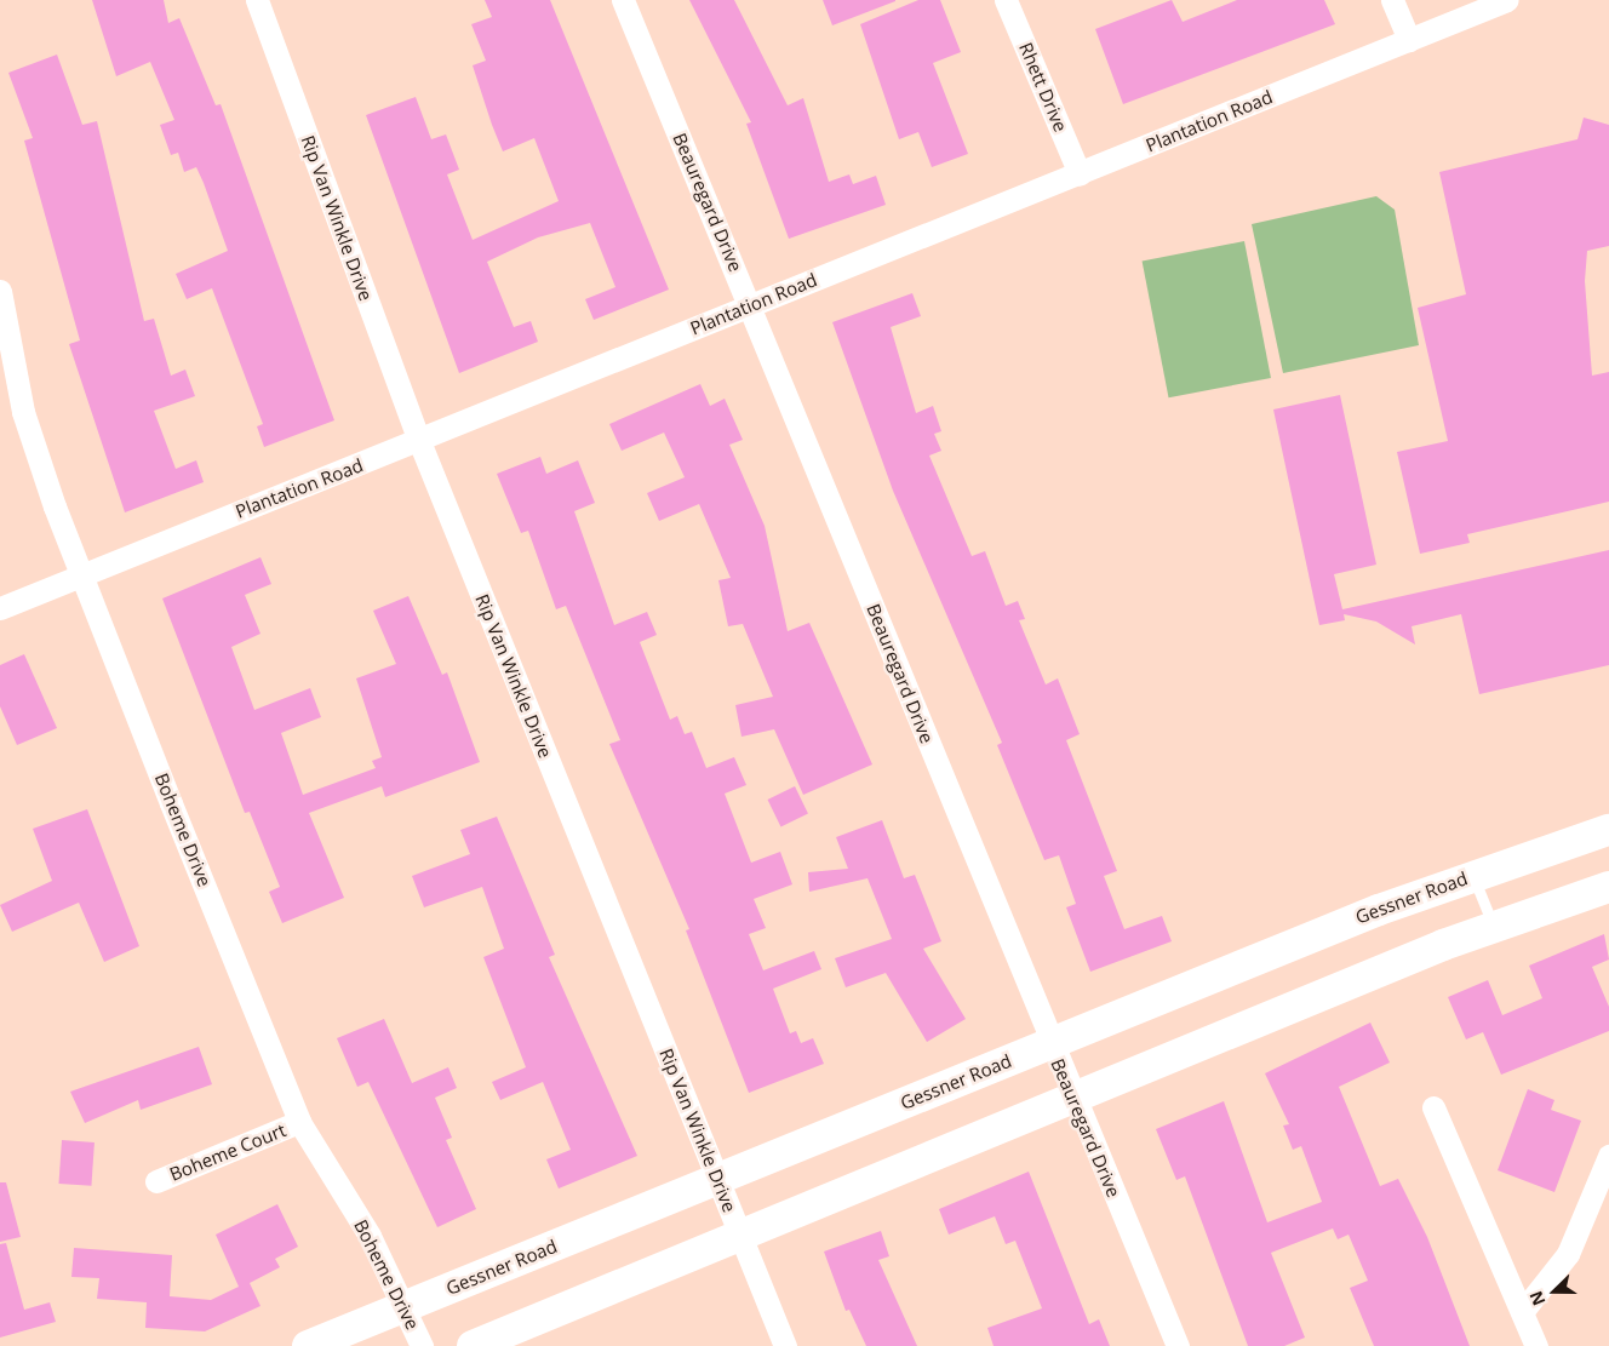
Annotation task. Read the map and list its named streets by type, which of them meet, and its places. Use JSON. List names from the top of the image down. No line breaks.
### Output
{"streets":{"main road":["Gessner Road"],"street":["Rhett Drive","Plantation Road","Beauregard Drive","Rip Van Winkle Drive","Boheme Drive","Boheme Court"]},"crossings":[["Rhett Drive","Plantation Road"],["Plantation Road","Beauregard Drive"],["Plantation Road","Rip Van Winkle Drive"],["Plantation Road","Boheme Drive"],["Beauregard Drive","Gessner Road"],["Rip Van Winkle Drive","Gessner Road"],["Boheme Drive","Gessner Road"],["Boheme Drive","Boheme Court"]],"north":"left"}
